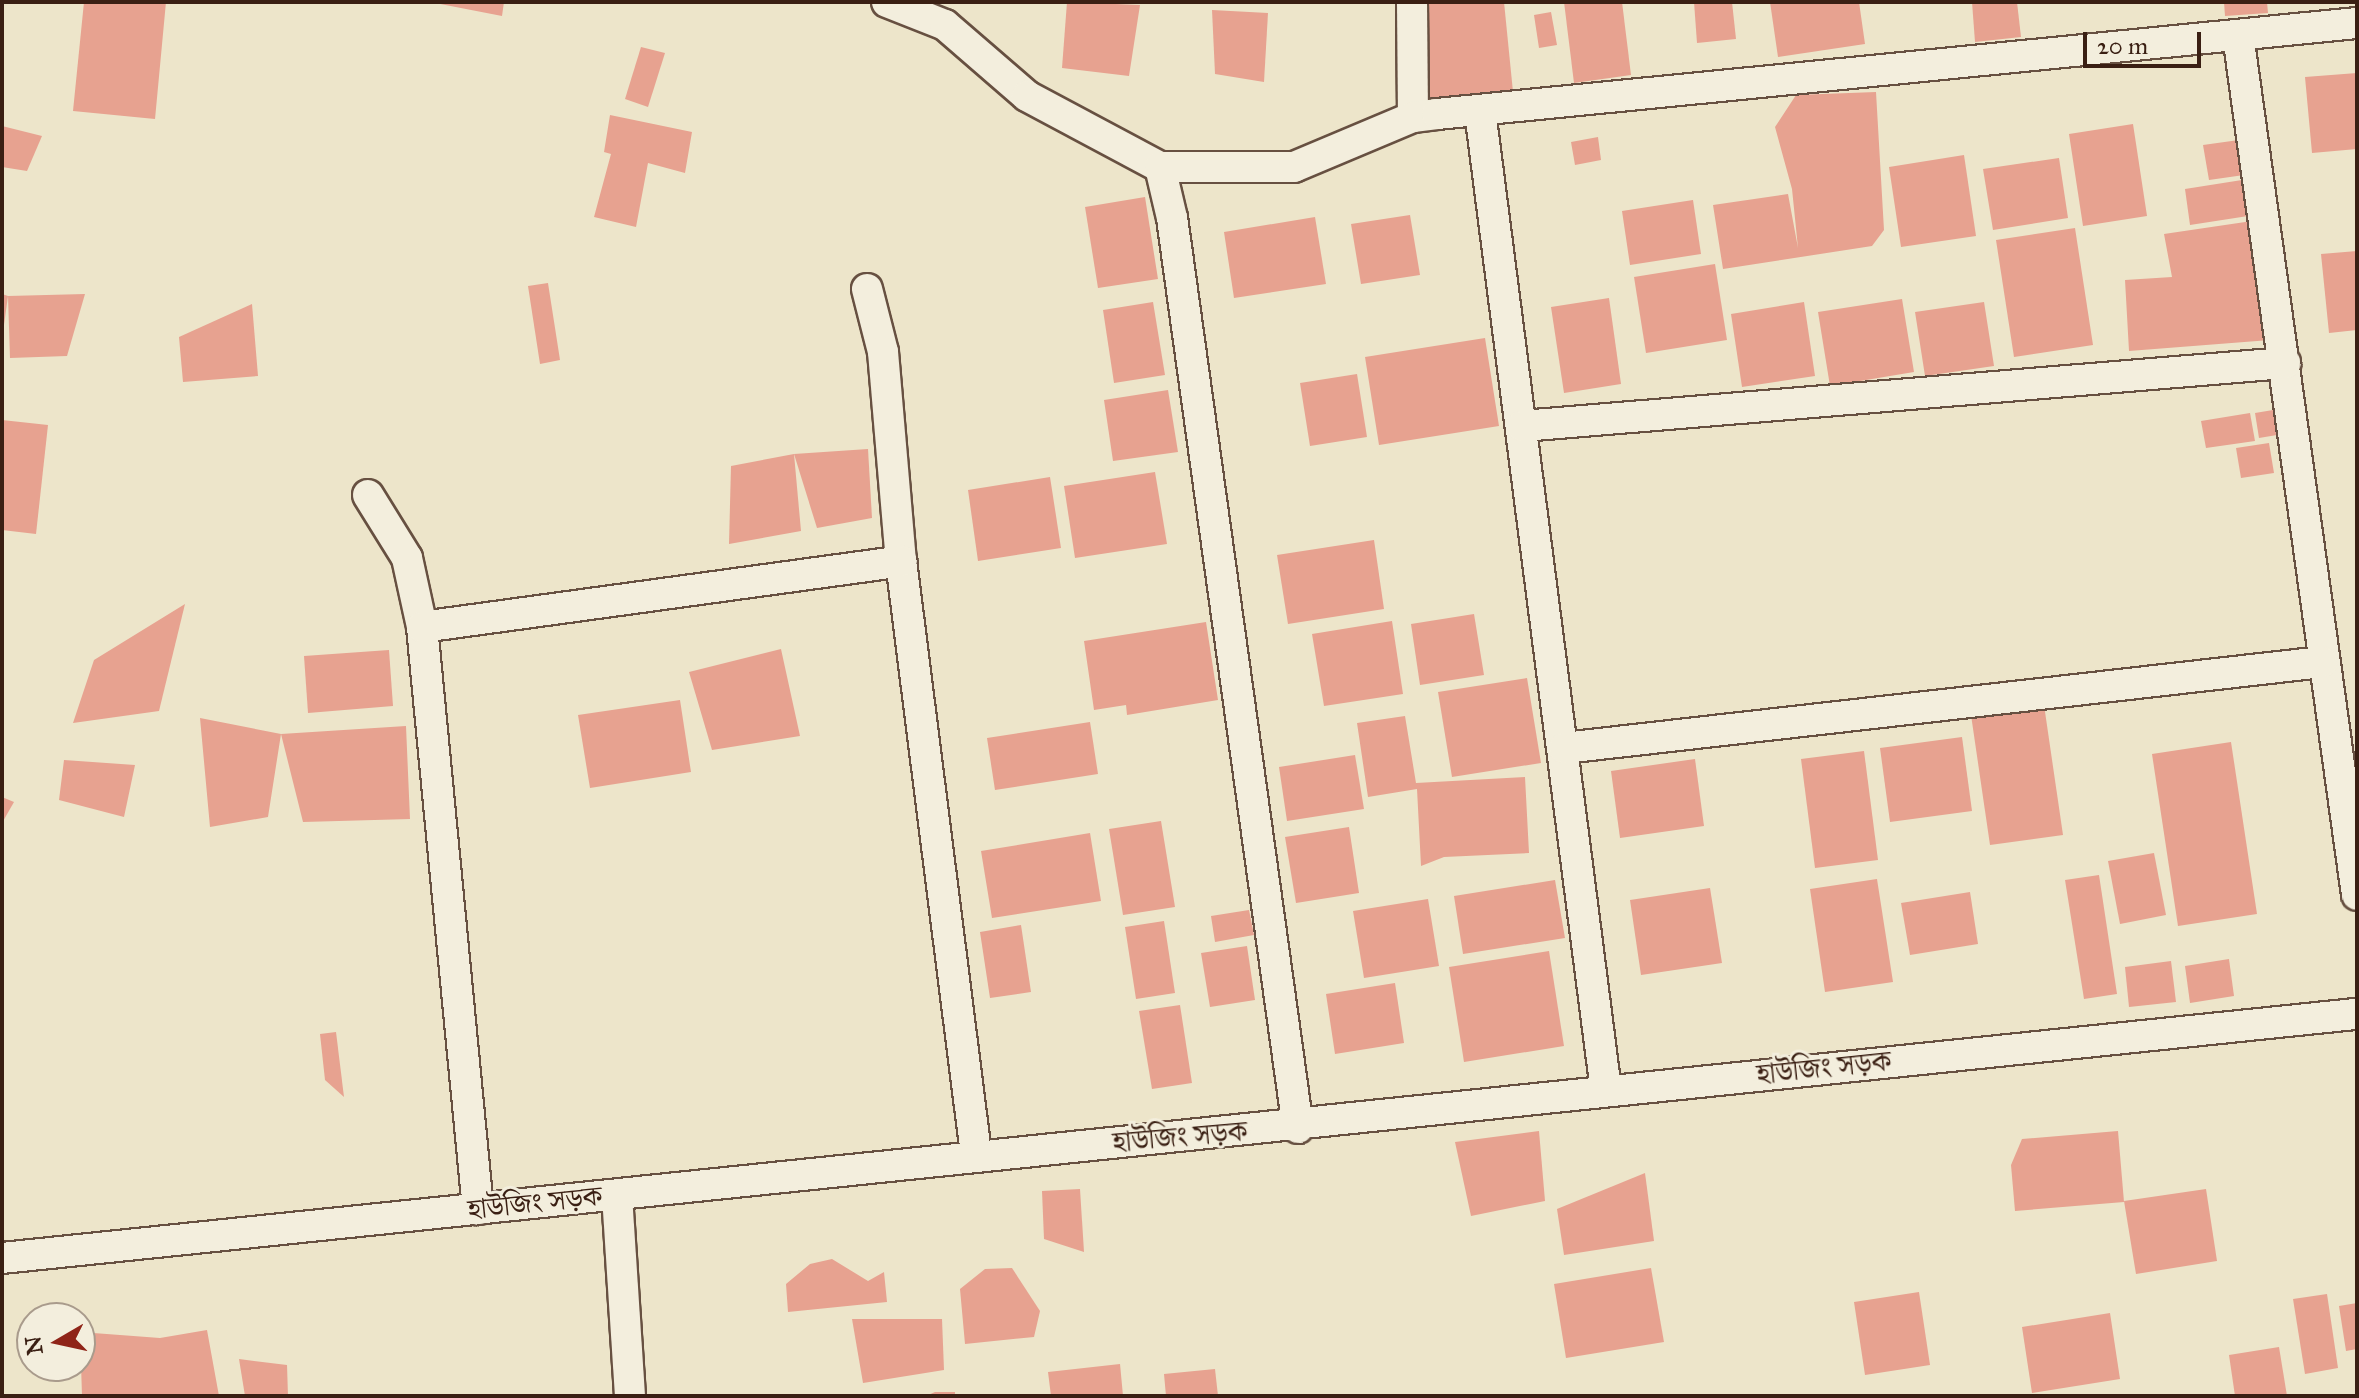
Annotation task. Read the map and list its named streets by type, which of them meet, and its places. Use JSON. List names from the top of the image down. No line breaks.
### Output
{"streets":{"street":["হাউজিং সড়ক"]},"scale_bar":"20 m","north":"left"}
